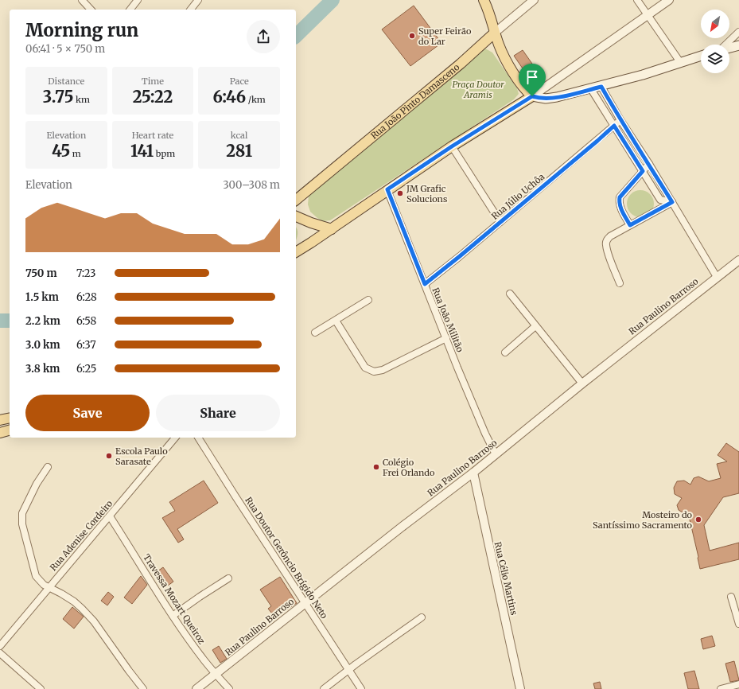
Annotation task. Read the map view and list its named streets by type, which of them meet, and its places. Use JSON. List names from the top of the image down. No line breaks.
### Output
{"streets":{"main road":["Rua João Pinto Damasceno"],"street":["Rua Júlio Uchôa","Rua Paulino Barroso","Rua João Militão","Rua Adenise Cordeiro","Rua Doutor Gerôncio Brígido Neto","Rua Célio Martins","Travessa Mozart Queiroz"]},"crossings":[["Rua Júlio Uchôa","Rua João Militão"],["Rua Paulino Barroso","Rua João Militão"],["Rua Paulino Barroso","Rua Doutor Gerôncio Brígido Neto"],["Rua Paulino Barroso","Rua Célio Martins"],["Rua Paulino Barroso","Travessa Mozart Queiroz"],["Rua Adenise Cordeiro","Travessa Mozart Queiroz"]],"parks":["Praça Doutor Aramis"],"places":["Super Feirão do Lar","JM Grafic Solucions","Escola Paulo Sarasate","Colégio Frei Orlando","Mosteiro do Santíssimo Sacramento"],"north":"bottom left","page":{"heading":["Morning run","06:41 · 5 × 750 m"],"stats":[["Distance","3.75 km"],["Time","25:22"],["Pace","6:46 /km"],["Elevation","45 m"],["Heart rate","141 bpm"],["kcal","281"]],"chart":["Elevation","300–308 m"],"list":[{"name":"750 m","note":"7:23"},{"name":"1.5 km","note":"6:28"},{"name":"2.2 km","note":"6:58"},{"name":"3.0 km","note":"6:37"},{"name":"3.8 km","note":"6:25"}],"buttons":["Save","Share"]}}
